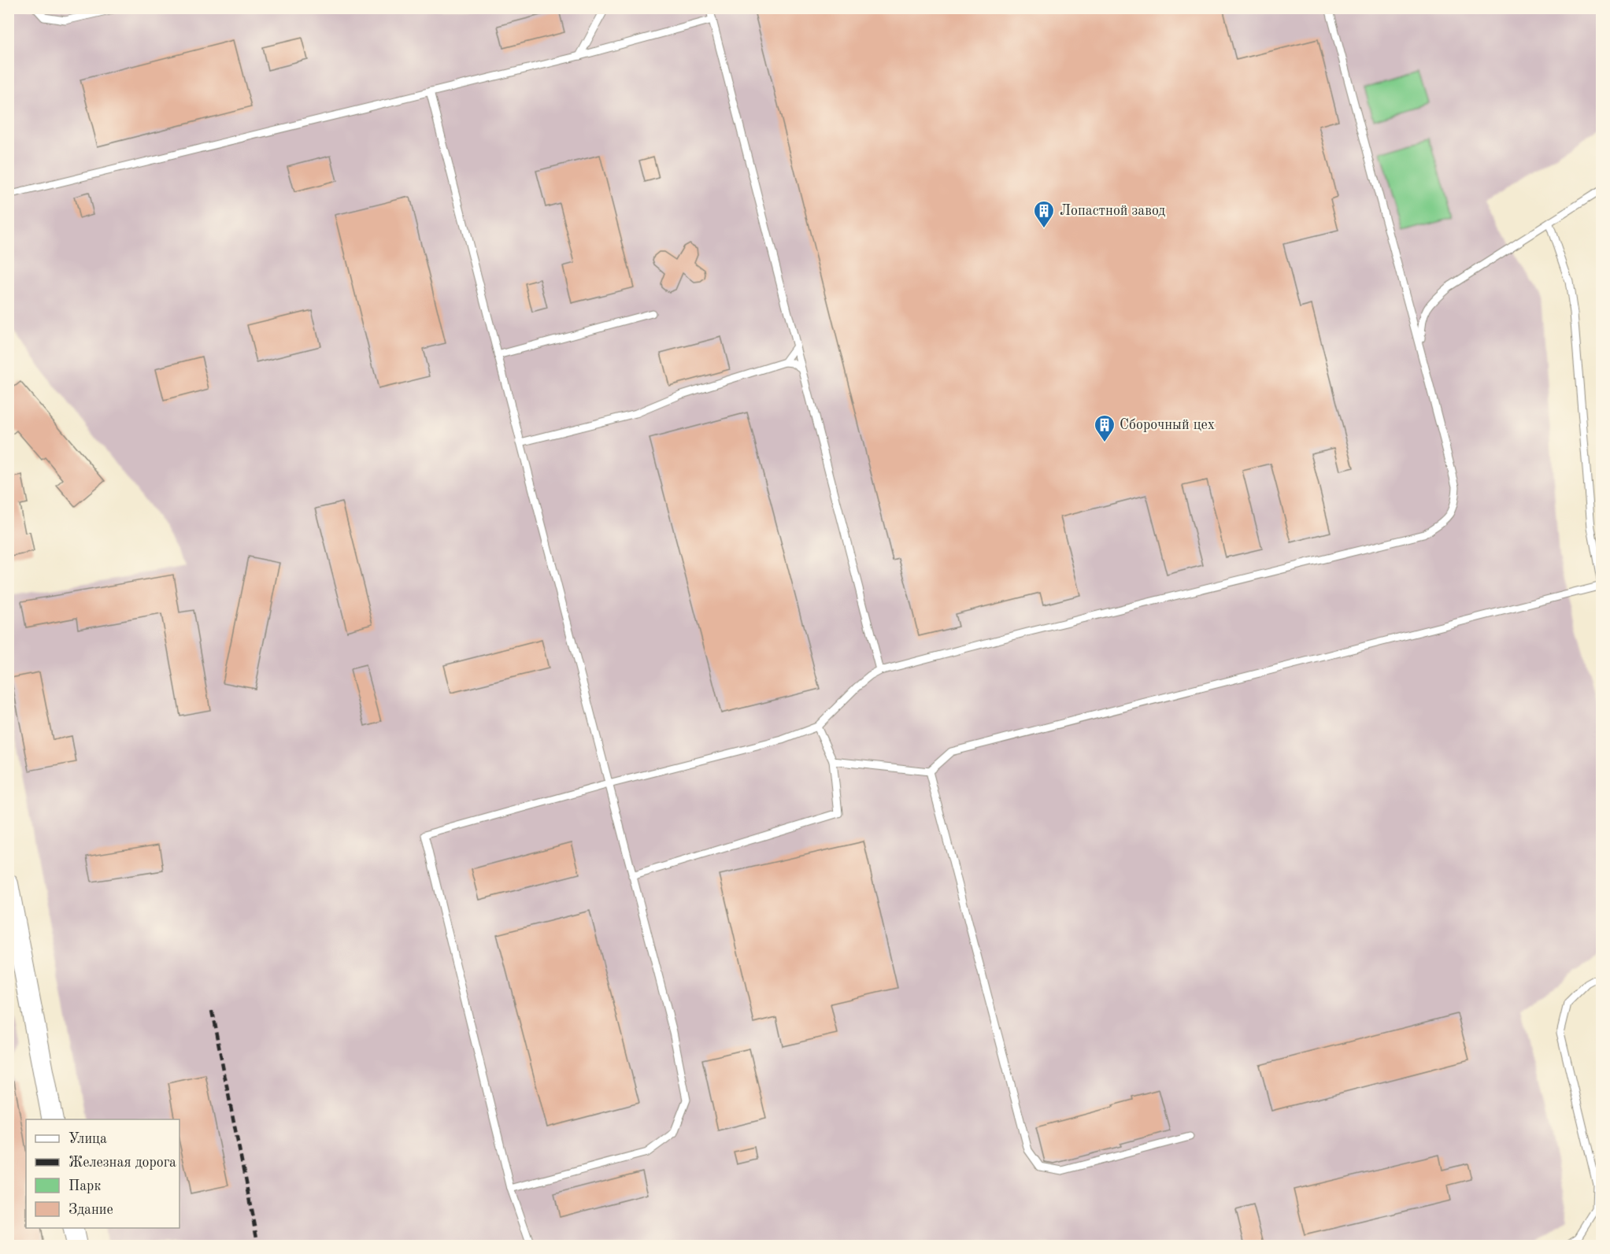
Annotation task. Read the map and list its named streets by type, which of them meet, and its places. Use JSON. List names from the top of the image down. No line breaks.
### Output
{"places":{"building":["Лопастной завод","Сборочный цех"]},"legend":["Улица","Железная дорога","Парк","Здание"]}
